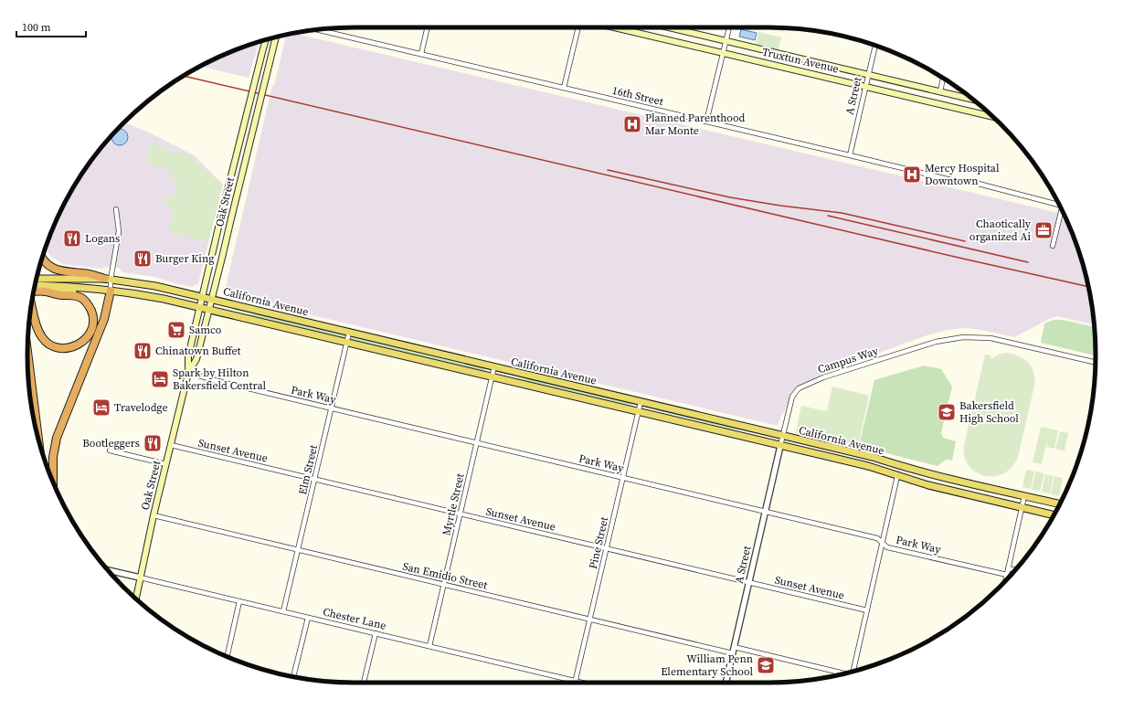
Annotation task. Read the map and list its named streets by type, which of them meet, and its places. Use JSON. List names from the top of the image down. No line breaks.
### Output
{"streets":{"main road":["Truxtun Avenue","Oak Street","California Avenue"],"street":["16th Street","A Street","Campus Way","Park Way","Sunset Avenue","Elm Street","Myrtle Street","Pine Street","San Emidio Street","Chester Lane"]},"crossings":[["Truxtun Avenue","A Street"],["16th Street","A Street"],["A Street","California Avenue"],["A Street","Campus Way"],["A Street","Park Way"],["A Street","Sunset Avenue"],["A Street","San Emidio Street"],["Oak Street","California Avenue"],["Oak Street","Park Way"],["Oak Street","Sunset Avenue"],["Oak Street","San Emidio Street"],["Oak Street","Chester Lane"],["California Avenue","Campus Way"],["California Avenue","Elm Street"],["California Avenue","Myrtle Street"],["California Avenue","Pine Street"],["Park Way","Elm Street"],["Park Way","Myrtle Street"],["Park Way","Pine Street"],["Sunset Avenue","Elm Street"],["Sunset Avenue","Myrtle Street"],["Sunset Avenue","Pine Street"],["Elm Street","San Emidio Street"],["Elm Street","Chester Lane"],["Myrtle Street","San Emidio Street"],["Myrtle Street","Chester Lane"],["Pine Street","San Emidio Street"],["Pine Street","Chester Lane"]],"places":{"hospital":["Planned Parenthood Mar Monte","Mercy Hospital Downtown"],"office":["Chaotically organized Ai"],"restaurant":["Logans","Burger King","Chinatown Buffet","Bootleggers"],"supermarket":["Samco"],"hotel":["Spark by Hilton Bakersfield Central","Travelodge"],"school or university":["Bakersfield High School","William Penn Elementary School"]},"scale_bar":"100 m"}
